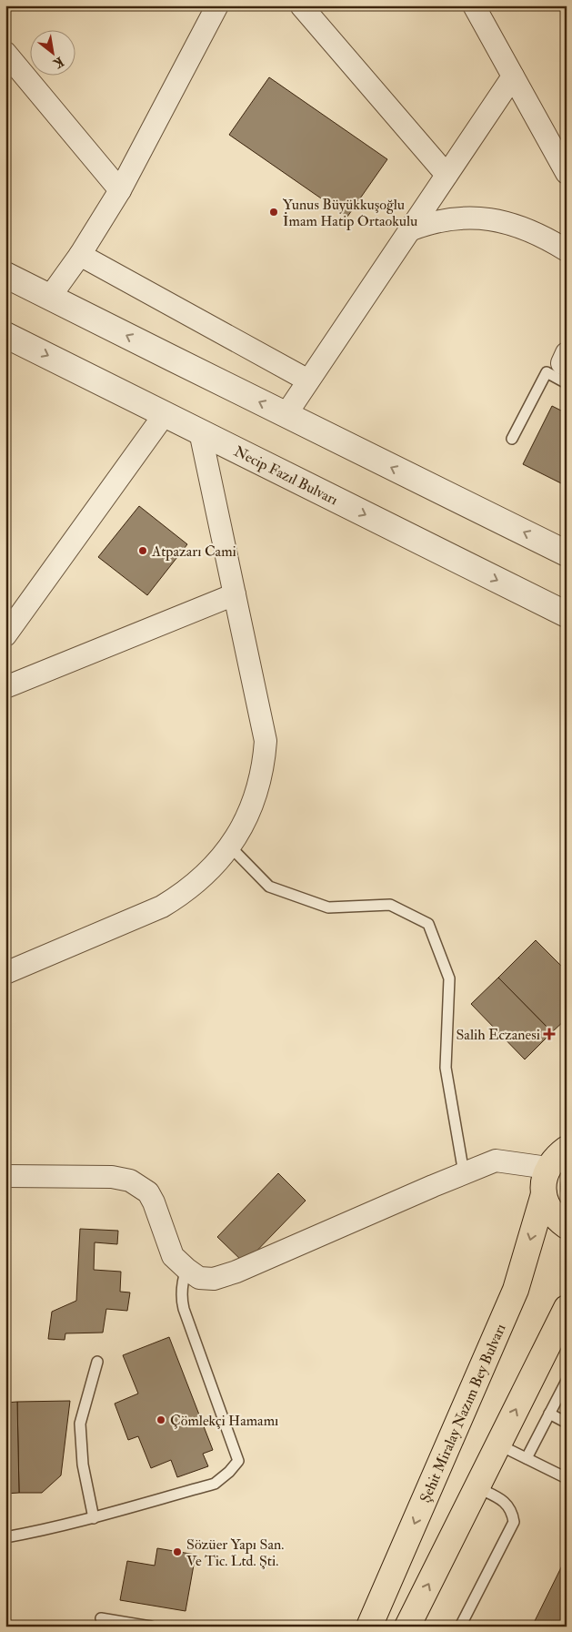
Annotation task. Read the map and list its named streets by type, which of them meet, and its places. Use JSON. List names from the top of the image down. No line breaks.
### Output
{"streets":{"main road":["Şehit Miralay Nazım Bey Bulvarı"],"street":["Necip Fazıl Bulvarı"]},"places":{"other":["Yunus Büyükkuşoğlu İmam Hatip Ortaokulu","Atpazarı Cami","Çömlekçi Hamamı","Sözüer Yapı San. Ve Tic. Ltd. Şti."],"health":["Salih Eczanesi"]},"north":"bottom right"}
